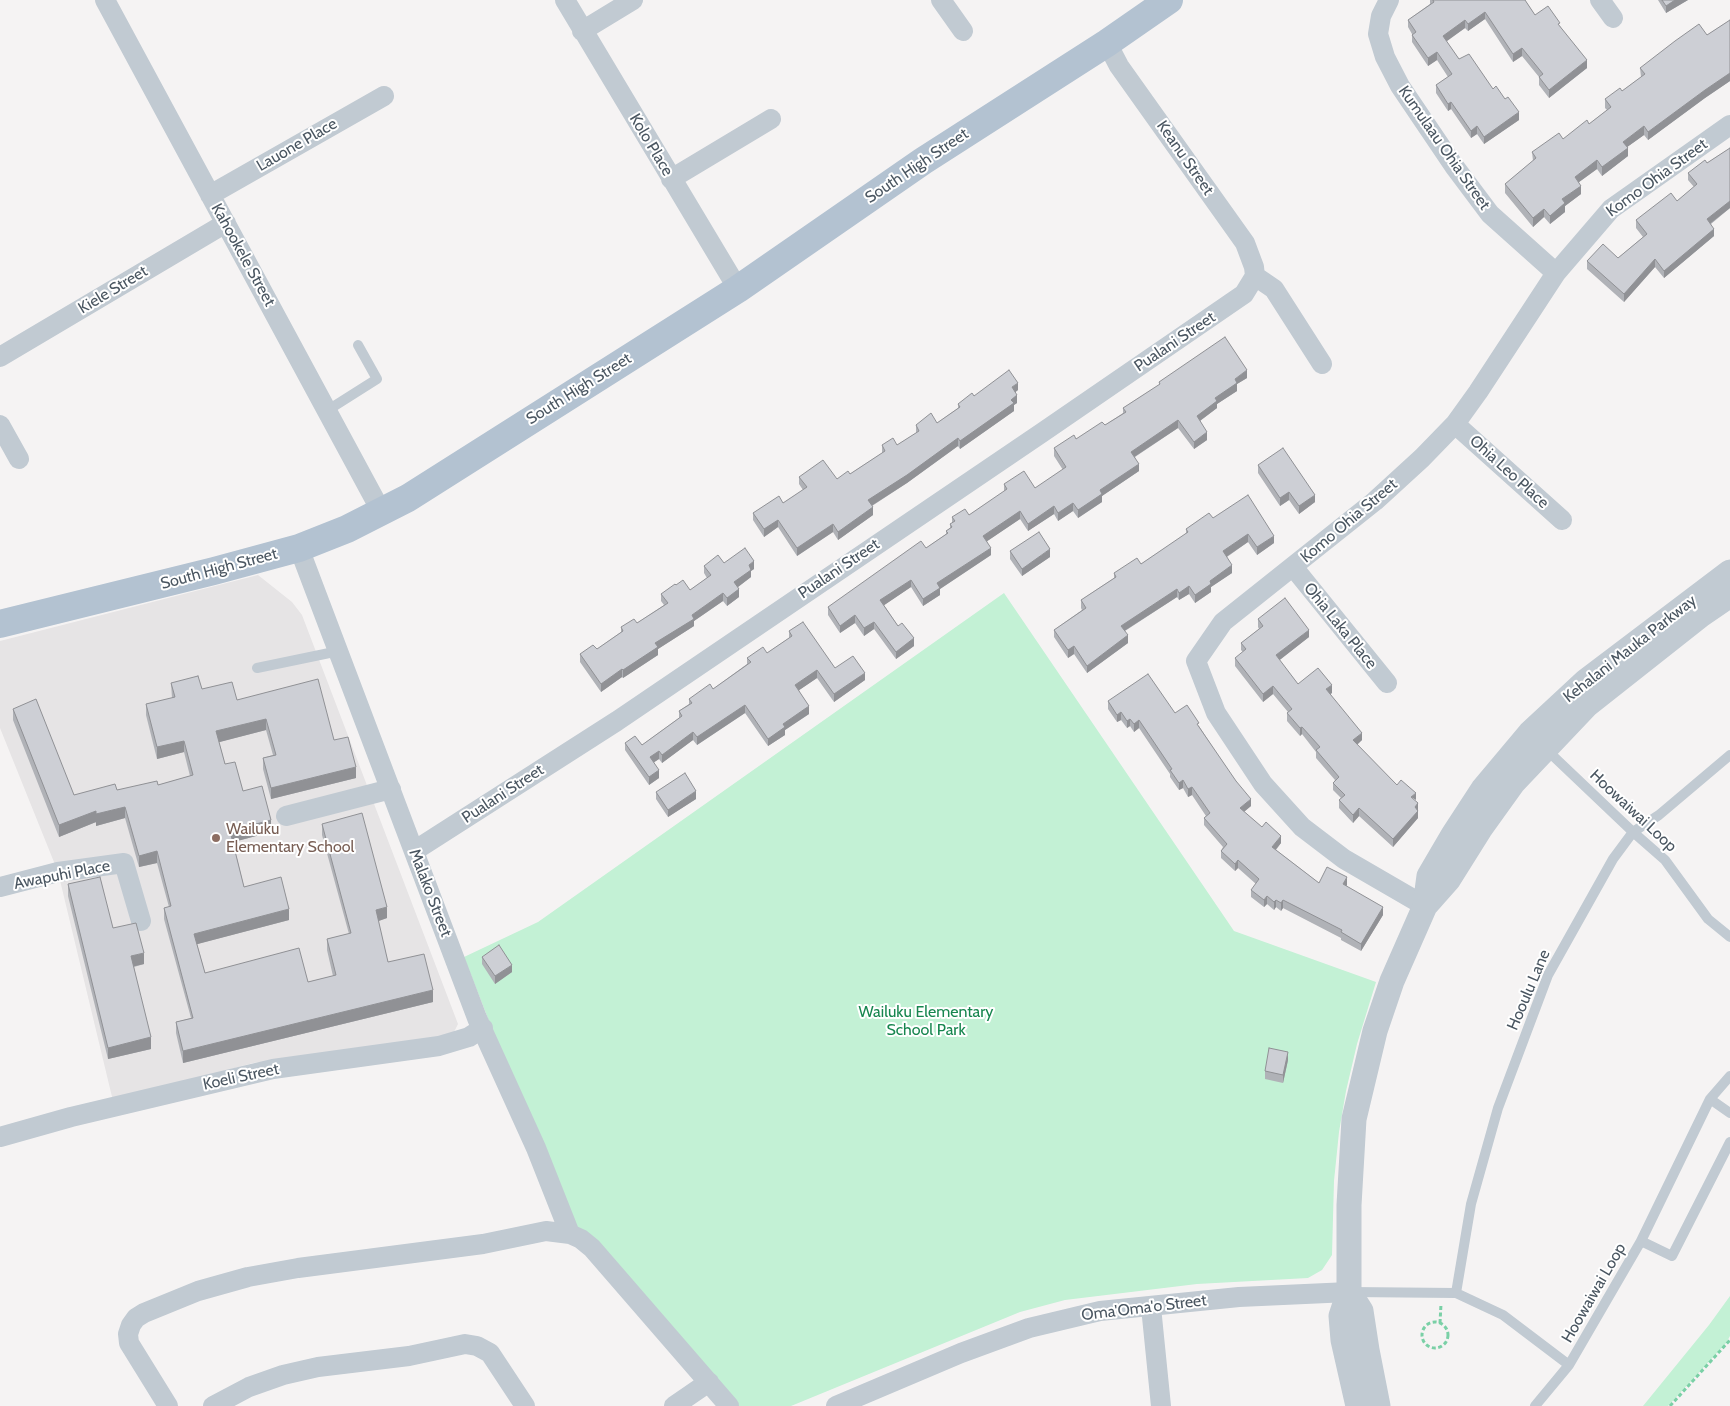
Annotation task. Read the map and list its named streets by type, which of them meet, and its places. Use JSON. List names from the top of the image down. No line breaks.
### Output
{"streets":{"main road":["South High Street"],"street":["Lauone Place","Kolo Place","Kumulaau Ohia Street","Keanu Street","Komo Ohia Street","Kahookele Street","Kiele Street","Pualani Street","Ohia Leo Place","Ohia Laka Place","Kehalani Mauka Parkway","Awapuhi Place","Malako Street","Koeli Street","Oma'Oma'o Street"],"lane":["Hoowaiwai Loop","Hooulu Lane"]},"crossings":[["Lauone Place","Kahookele Street"],["Kolo Place","South High Street"],["Kumulaau Ohia Street","Komo Ohia Street"],["Keanu Street","South High Street"],["Keanu Street","Pualani Street"],["South High Street","Kahookele Street"],["South High Street","Malako Street"],["Komo Ohia Street","Ohia Leo Place"],["Komo Ohia Street","Ohia Laka Place"],["Komo Ohia Street","Kehalani Mauka Parkway"],["Kahookele Street","Kiele Street"],["Pualani Street","Malako Street"],["Kehalani Mauka Parkway","Hoowaiwai Loop"],["Kehalani Mauka Parkway","Oma'Oma'o Street"],["Hoowaiwai Loop","Hooulu Lane"],["Hoowaiwai Loop","Oma'Oma'o Street"],["Malako Street","Koeli Street"]],"parks":["Wailuku Elementary School Park"],"places":["Wailuku Elementary School"]}
